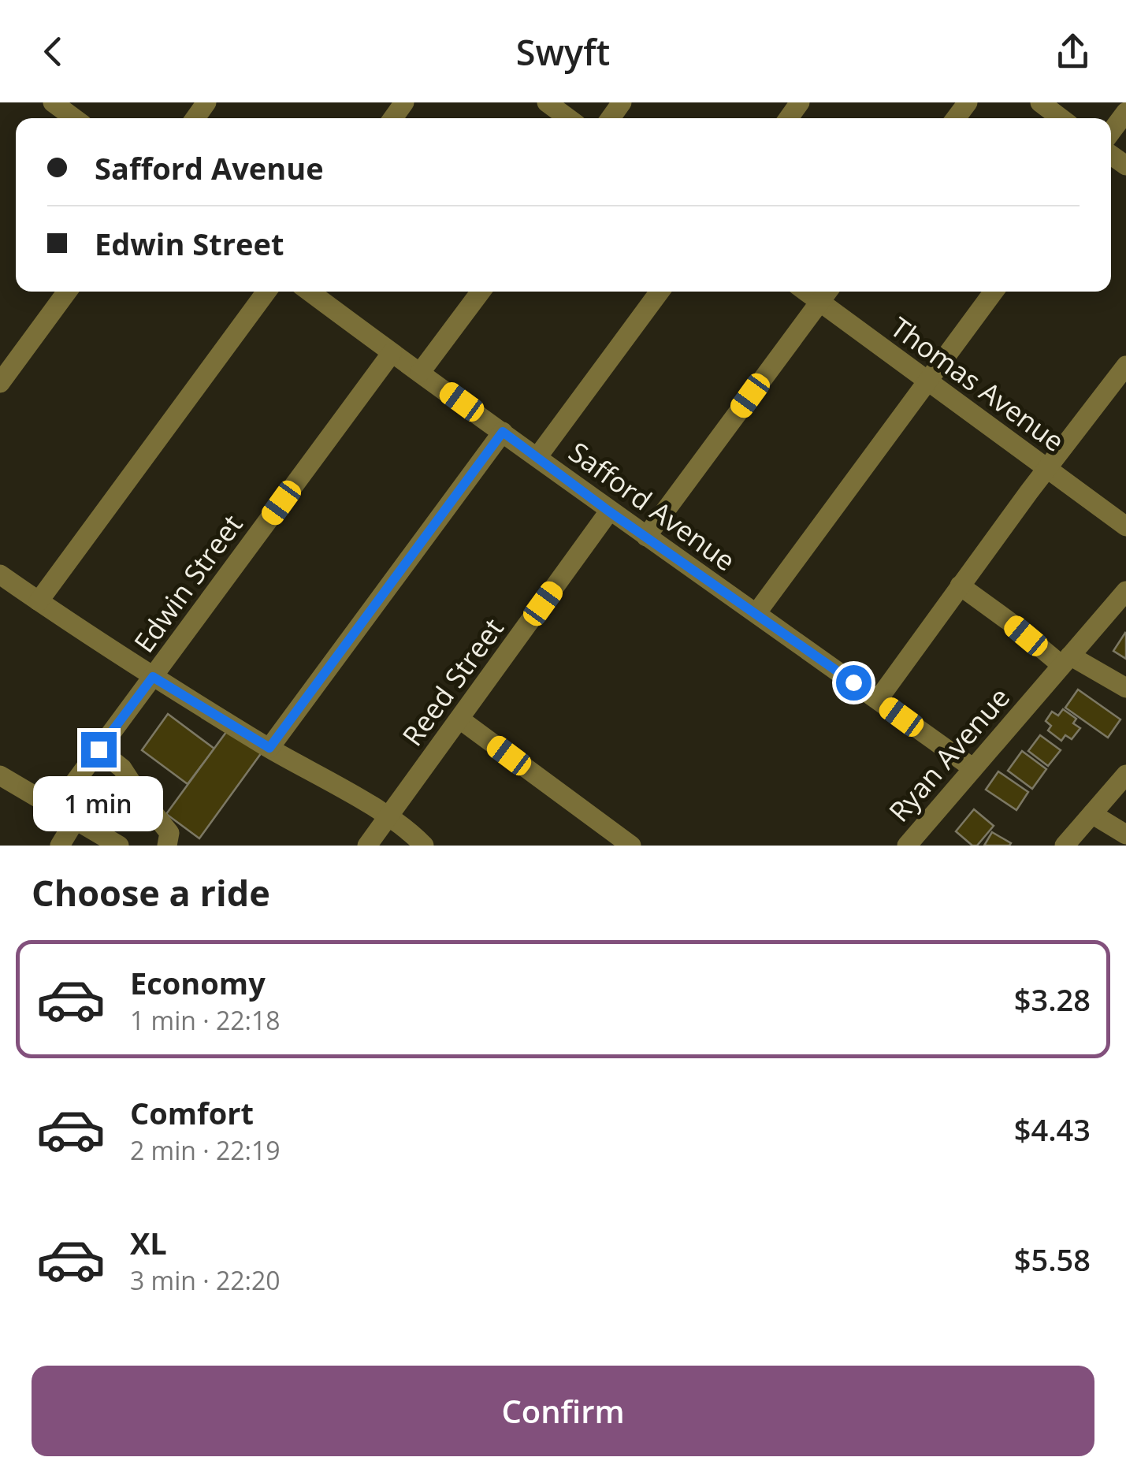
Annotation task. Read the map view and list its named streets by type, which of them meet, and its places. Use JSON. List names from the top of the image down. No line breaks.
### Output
{"streets":{"street":["Thomas Avenue","Safford Avenue","Edwin Street","Reed Street","Ryan Avenue"]},"crossings":[["Safford Avenue","Edwin Street"],["Safford Avenue","Reed Street"],["Safford Avenue","Ryan Avenue"]],"page":{"header":"Swyft","banner":["Safford Avenue","Edwin Street"],"bubble":"1 min","heading":"Choose a ride","list":[{"name":"Economy","note":"1 min · 22:18","value":"$3.28"},{"name":"Comfort","note":"2 min · 22:19","value":"$4.43"},{"name":"XL","note":"3 min · 22:20","value":"$5.58"}],"buttons":"Confirm"}}
